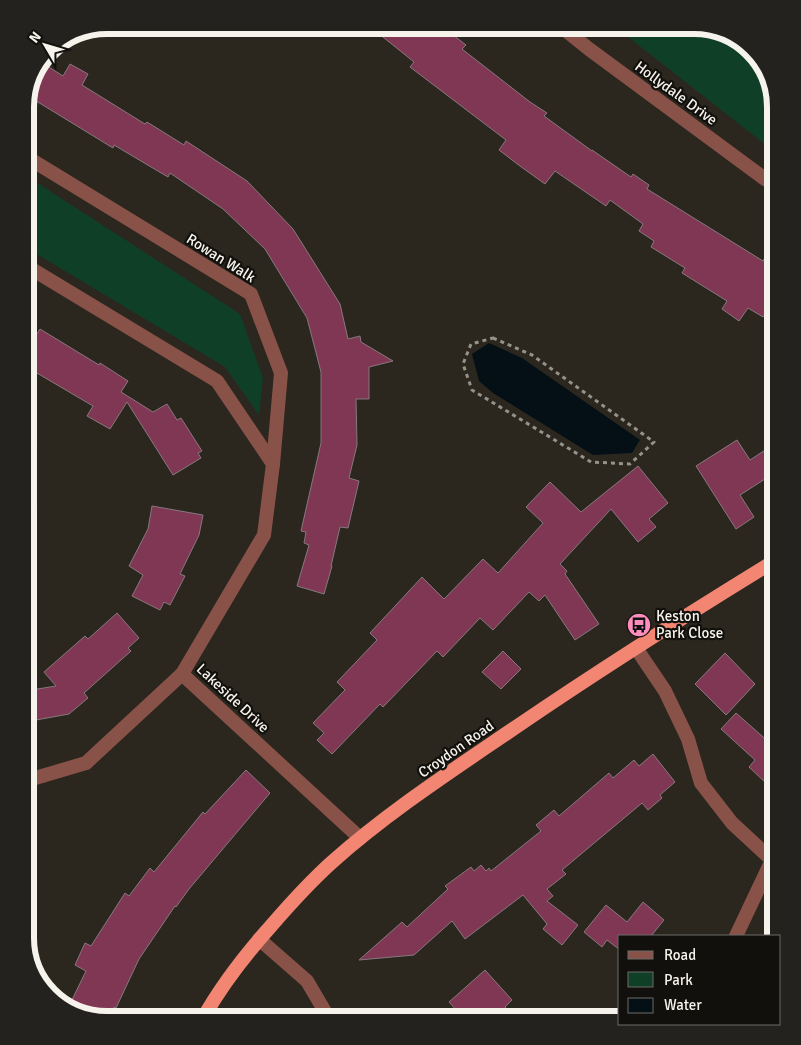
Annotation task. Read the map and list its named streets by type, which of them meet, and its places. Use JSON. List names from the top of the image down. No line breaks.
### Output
{"streets":{"highway":["Croydon Road"],"street":["Hollydale Drive","Rowan Walk","Lakeside Drive"]},"crossings":[["Rowan Walk","Lakeside Drive"],["Lakeside Drive","Croydon Road"]],"places":{"bus stop":["Keston Park Close"]},"legend":["Road","Park","Water"],"north":"top left"}
